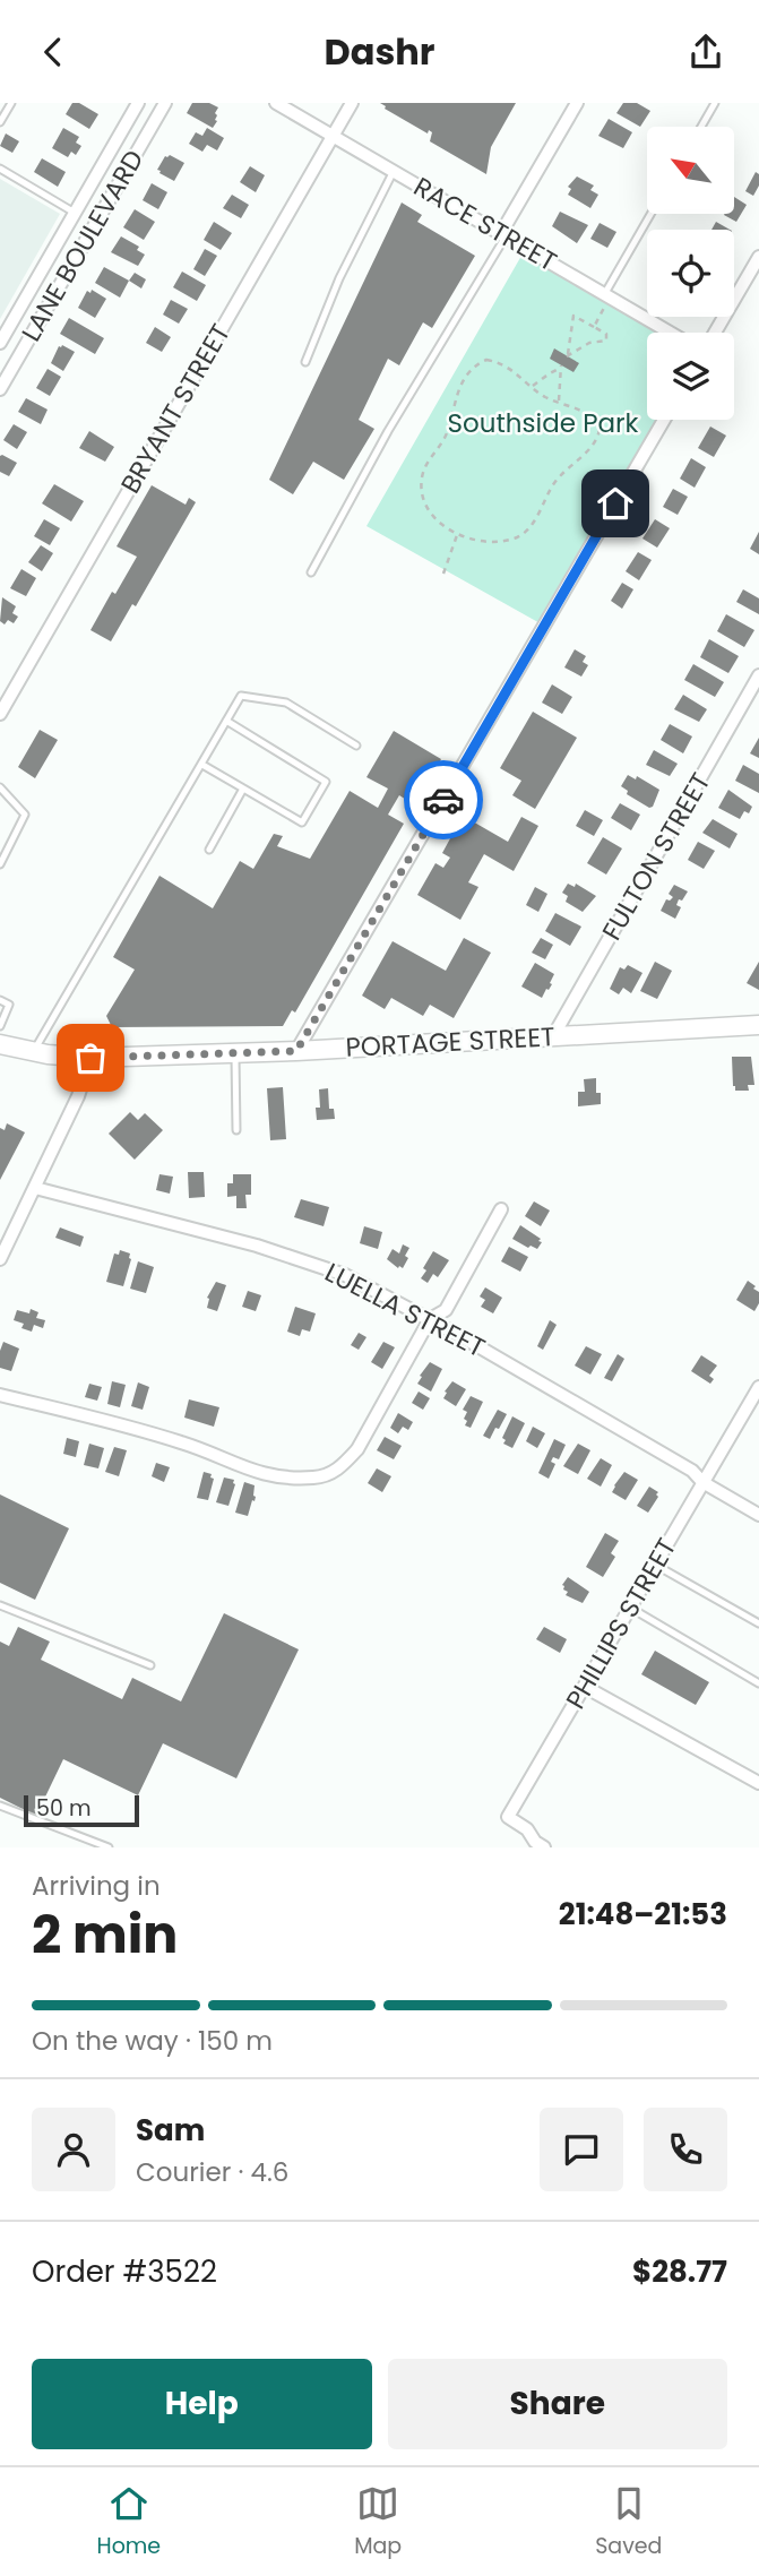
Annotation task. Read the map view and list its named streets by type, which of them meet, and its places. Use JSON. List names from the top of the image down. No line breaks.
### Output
{"streets":{"main road":["PORTAGE STREET"],"street":["RACE STREET","LANE BOULEVARD","BRYANT STREET","FULTON STREET","LUELLA STREET","PHILLIPS STREET"]},"crossings":[["RACE STREET","BRYANT STREET"],["FULTON STREET","PORTAGE STREET"],["LUELLA STREET","PHILLIPS STREET"]],"parks":["Southside Park"],"scale_bar":"50 m","north":"top left","page":{"header":"Dashr","scale":"50 m","heading":["2 min","Arriving in","21:48–21:53"],"panel":["Sam","Courier · 4.6","Order #3522","$28.77"],"bar":"On the way · 150 m","buttons":["Help","Share"],"tabs":["Home","Map","Saved"]}}
